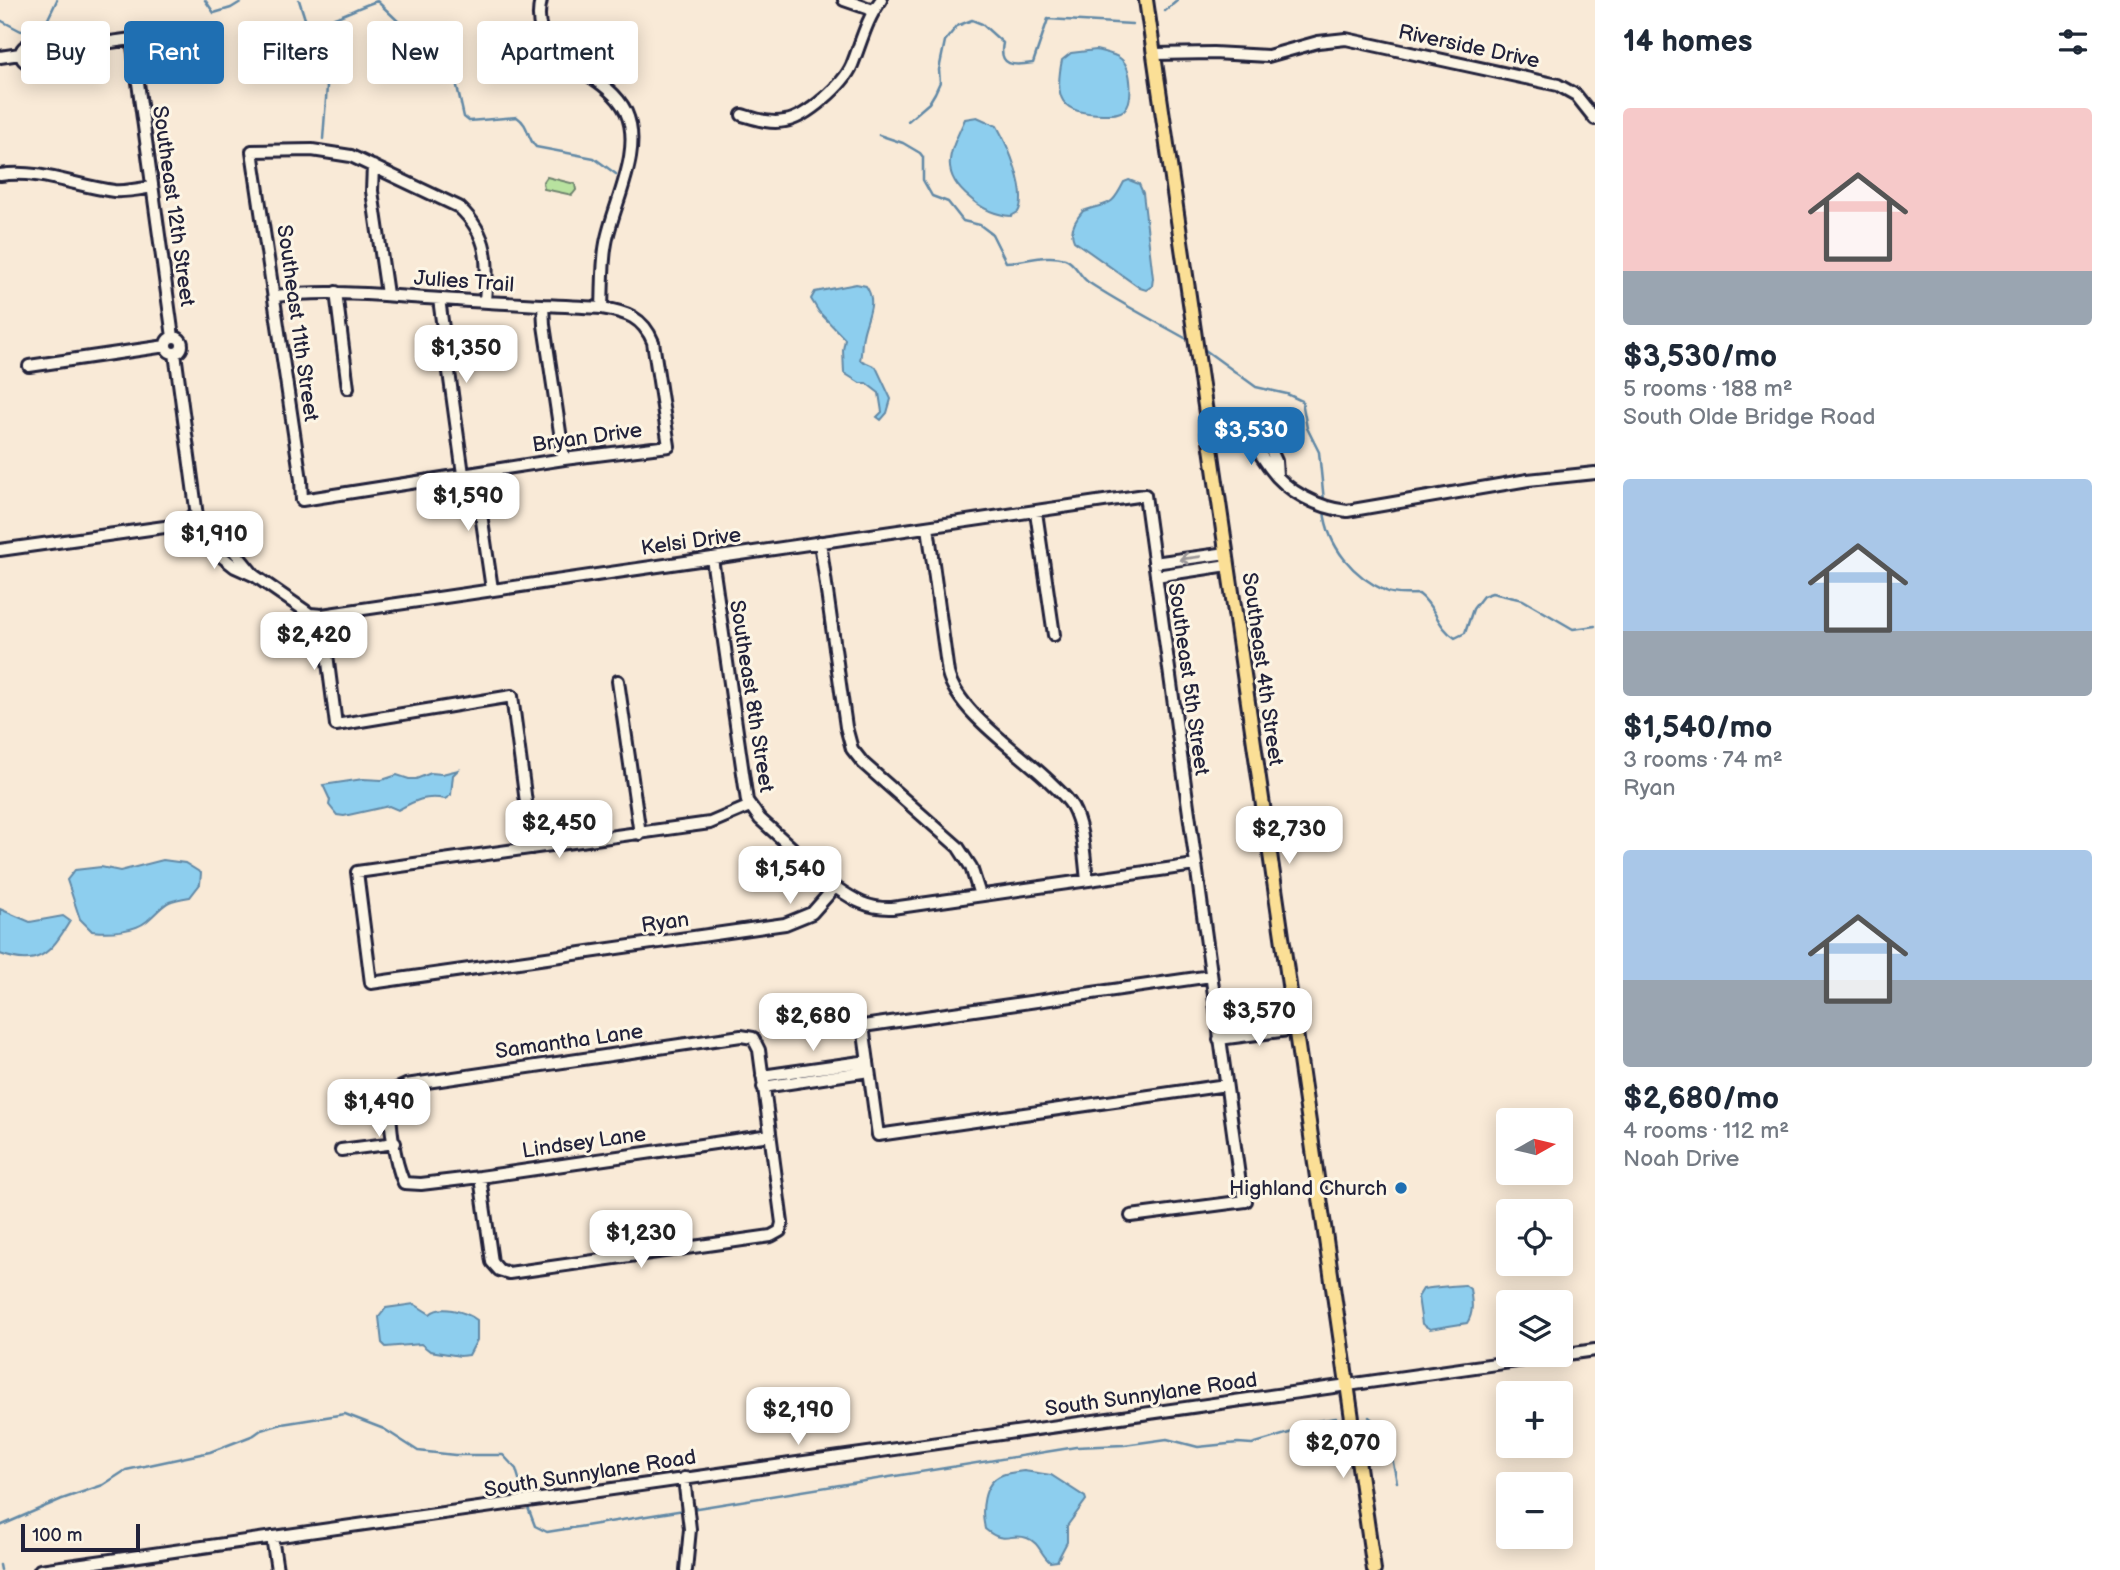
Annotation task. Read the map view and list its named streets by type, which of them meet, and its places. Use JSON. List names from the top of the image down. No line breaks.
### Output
{"streets":{"main road":["Southeast 4th Street"],"street":["Riverside Drive","Southeast 12th Street","Julies Trail","Southeast 11th Street","Bryan Drive","Kelsi Drive","Southeast 5th Street","Southeast 8th Street","Ryan","Samantha Lane","Lindsey Lane","South Sunnylane Road"]},"crossings":[["Riverside Drive","Southeast 4th Street"],["Julies Trail","Southeast 11th Street"],["Julies Trail","Bryan Drive"],["Southeast 11th Street","Bryan Drive"],["Kelsi Drive","Southeast 5th Street"],["Kelsi Drive","Southeast 8th Street"],["Southeast 4th Street","South Sunnylane Road"],["Southeast 8th Street","Ryan"],["Samantha Lane","Lindsey Lane"]],"places":["Highland Church"],"scale_bar":"100 m","north":"right","page":{"heading":"14 homes","chip":["Buy","Rent","Filters","New","Apartment"],"list":[{"name":"$3,530/mo","note":"5 rooms · 188 m² · South Olde Bridge Road"},{"name":"$1,540/mo","note":"3 rooms · 74 m² · Ryan"},{"name":"$2,680/mo","note":"4 rooms · 112 m² · Noah Drive"}],"price":["$1,350","$3,530","$1,590","$1,910","$2,420","$2,450","$2,730","$1,540","$3,570","$2,680","$1,490","$1,230","$2,190","$2,070"],"map_buttons":["+","−"],"scale":"100 m"}}
